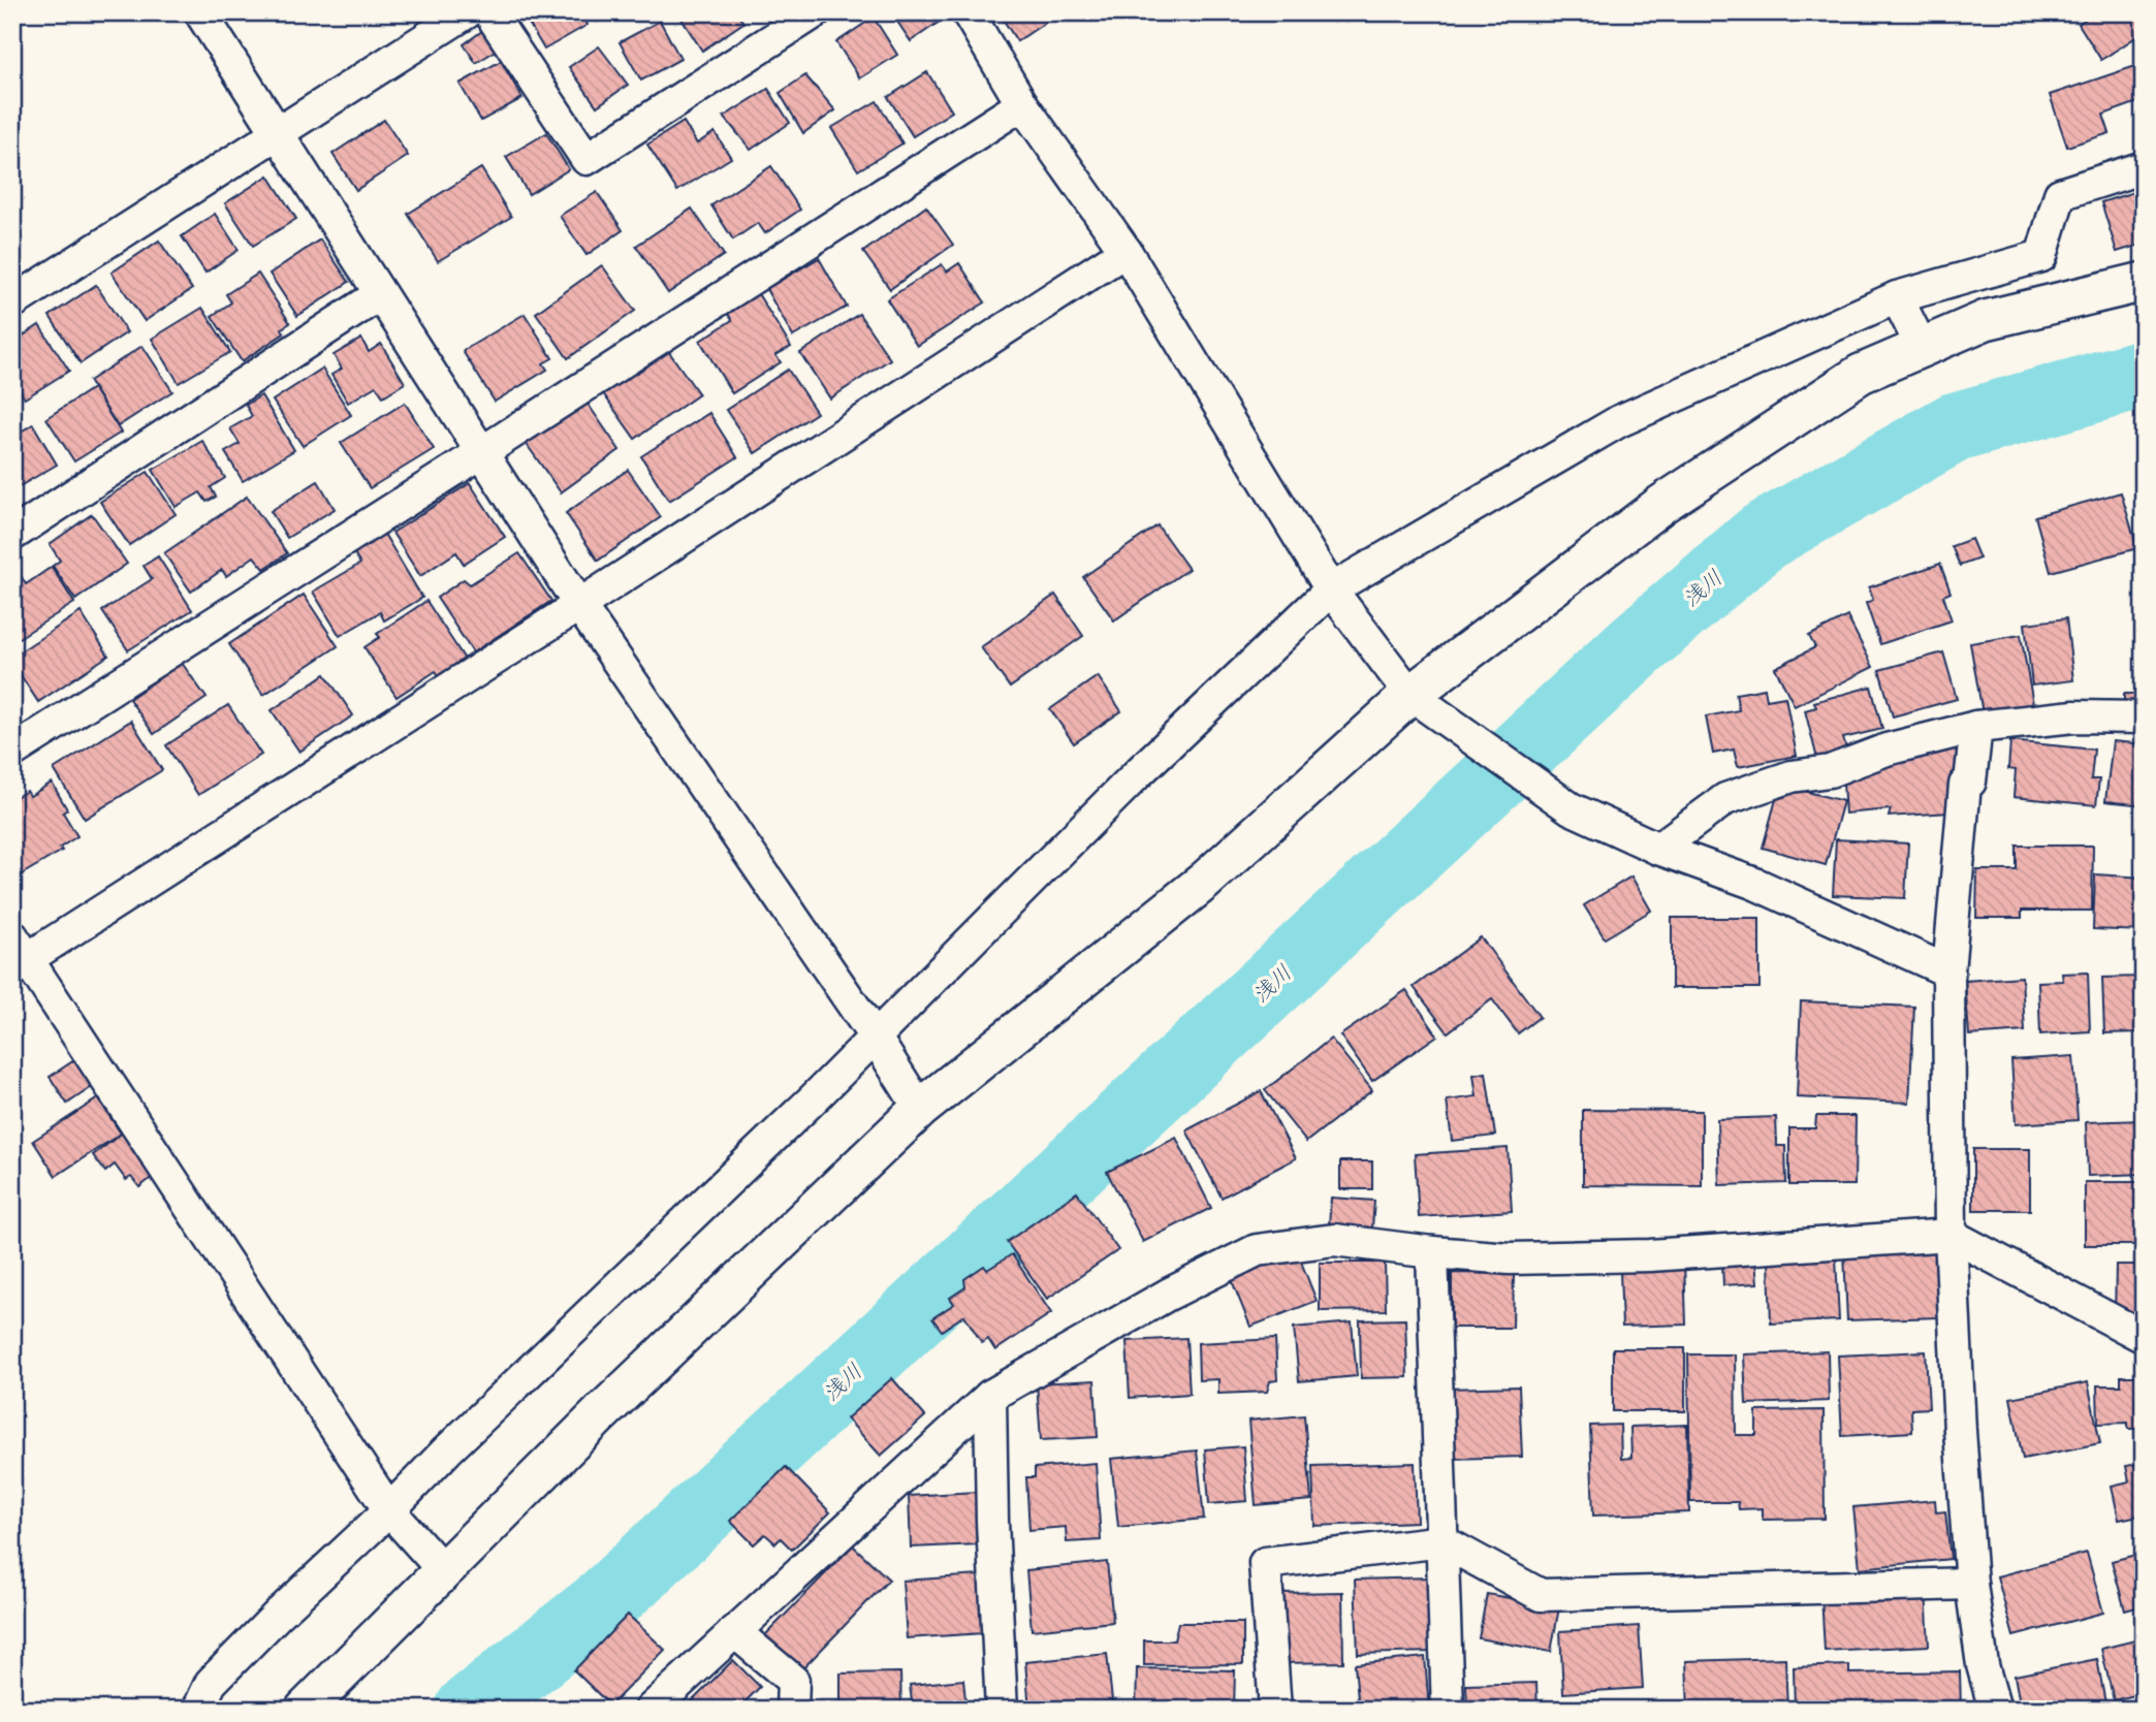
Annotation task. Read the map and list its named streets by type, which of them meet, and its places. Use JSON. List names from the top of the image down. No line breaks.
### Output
{"water":["浅川"]}
